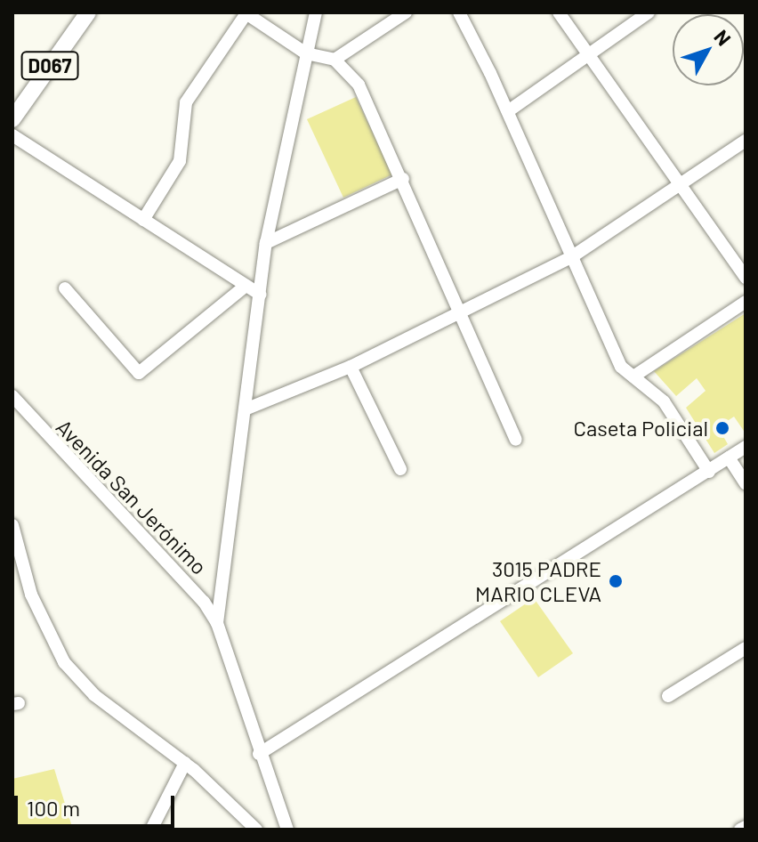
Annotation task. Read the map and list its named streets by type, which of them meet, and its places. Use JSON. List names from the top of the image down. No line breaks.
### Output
{"streets":{"main road":["D067"],"street":["Avenida San Jerónimo"]},"places":["Caseta Policial","3015 PADRE MARIO CLEVA"],"scale_bar":"100 m","north":"top right"}
